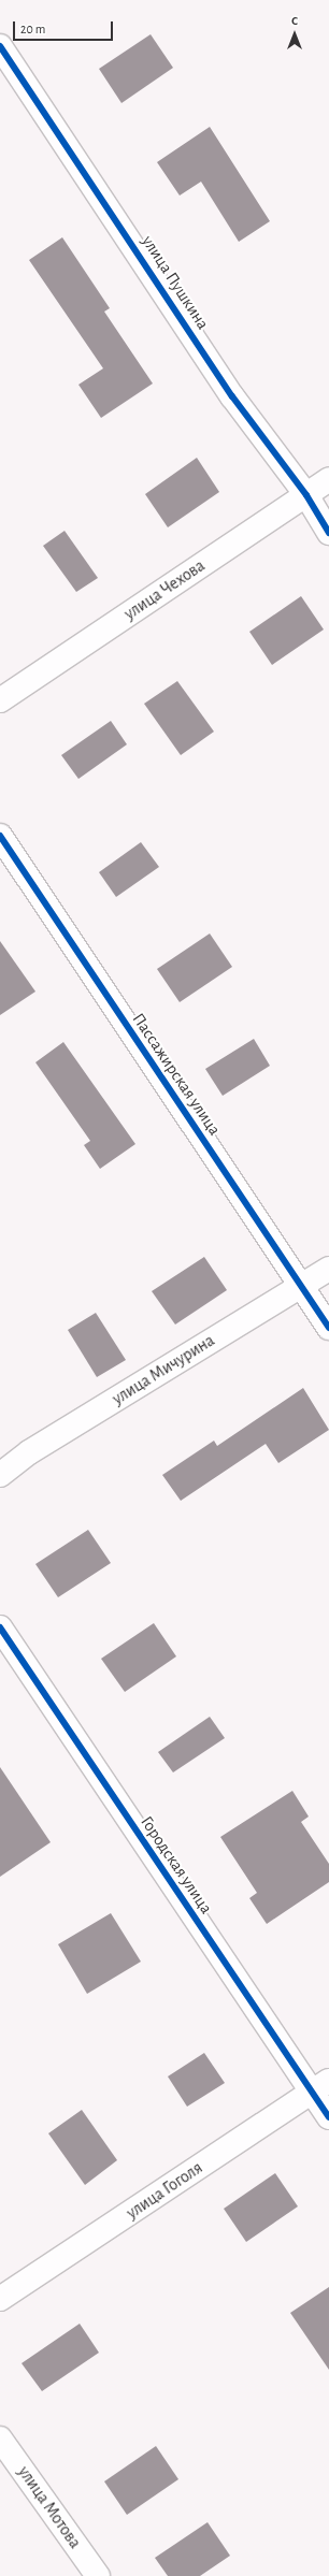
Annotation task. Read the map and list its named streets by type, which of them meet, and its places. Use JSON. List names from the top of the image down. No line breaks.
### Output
{"streets":{"street":["улица Пушкина","улица Чехова","Пассажирская улица","улица Мичурина","Городская улица","улица Гоголя","улица Мотова"]},"crossings":[["улица Пушкина","улица Чехова"],["Пассажирская улица","улица Мичурина"],["Городская улица","улица Гоголя"]],"scale_bar":"20 m","north":"top"}
